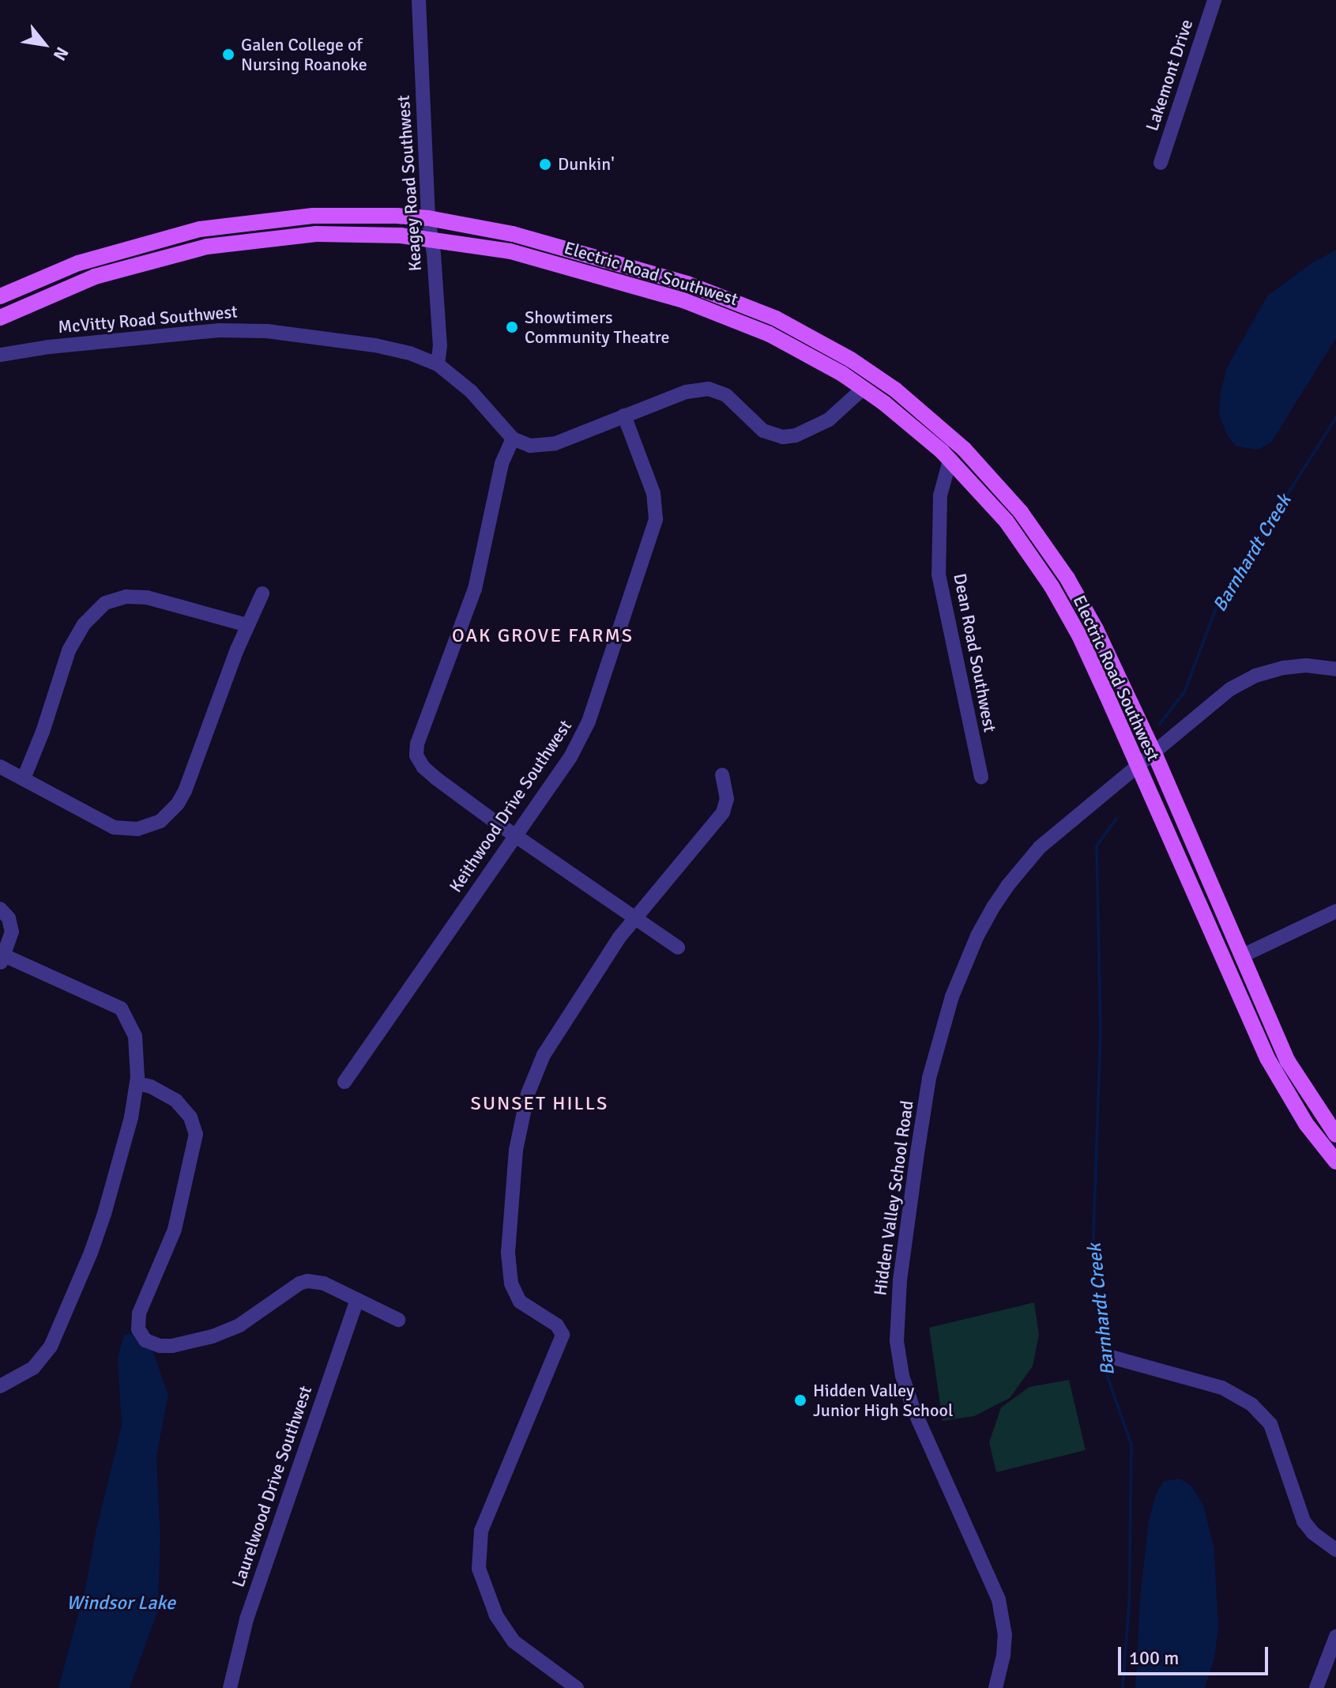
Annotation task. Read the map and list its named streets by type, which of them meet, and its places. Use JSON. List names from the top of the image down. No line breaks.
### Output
{"streets":{"main road":["Electric Road Southwest"],"street":["Lakemont Drive","Keagey Road Southwest","McVitty Road Southwest","Dean Road Southwest","Keithwood Drive Southwest","Hidden Valley School Road","Laurelwood Drive Southwest"]},"crossings":[["Keagey Road Southwest","Electric Road Southwest"],["Keagey Road Southwest","McVitty Road Southwest"],["Electric Road Southwest","Dean Road Southwest"],["Electric Road Southwest","Hidden Valley School Road"]],"districts":["OAK GROVE FARMS","SUNSET HILLS"],"water":["Barnhardt Creek","Windsor Lake"],"places":["Galen College of Nursing Roanoke","Dunkin'","Showtimers Community Theatre","Hidden Valley Junior High School"],"scale_bar":"100 m","north":"bottom right"}
